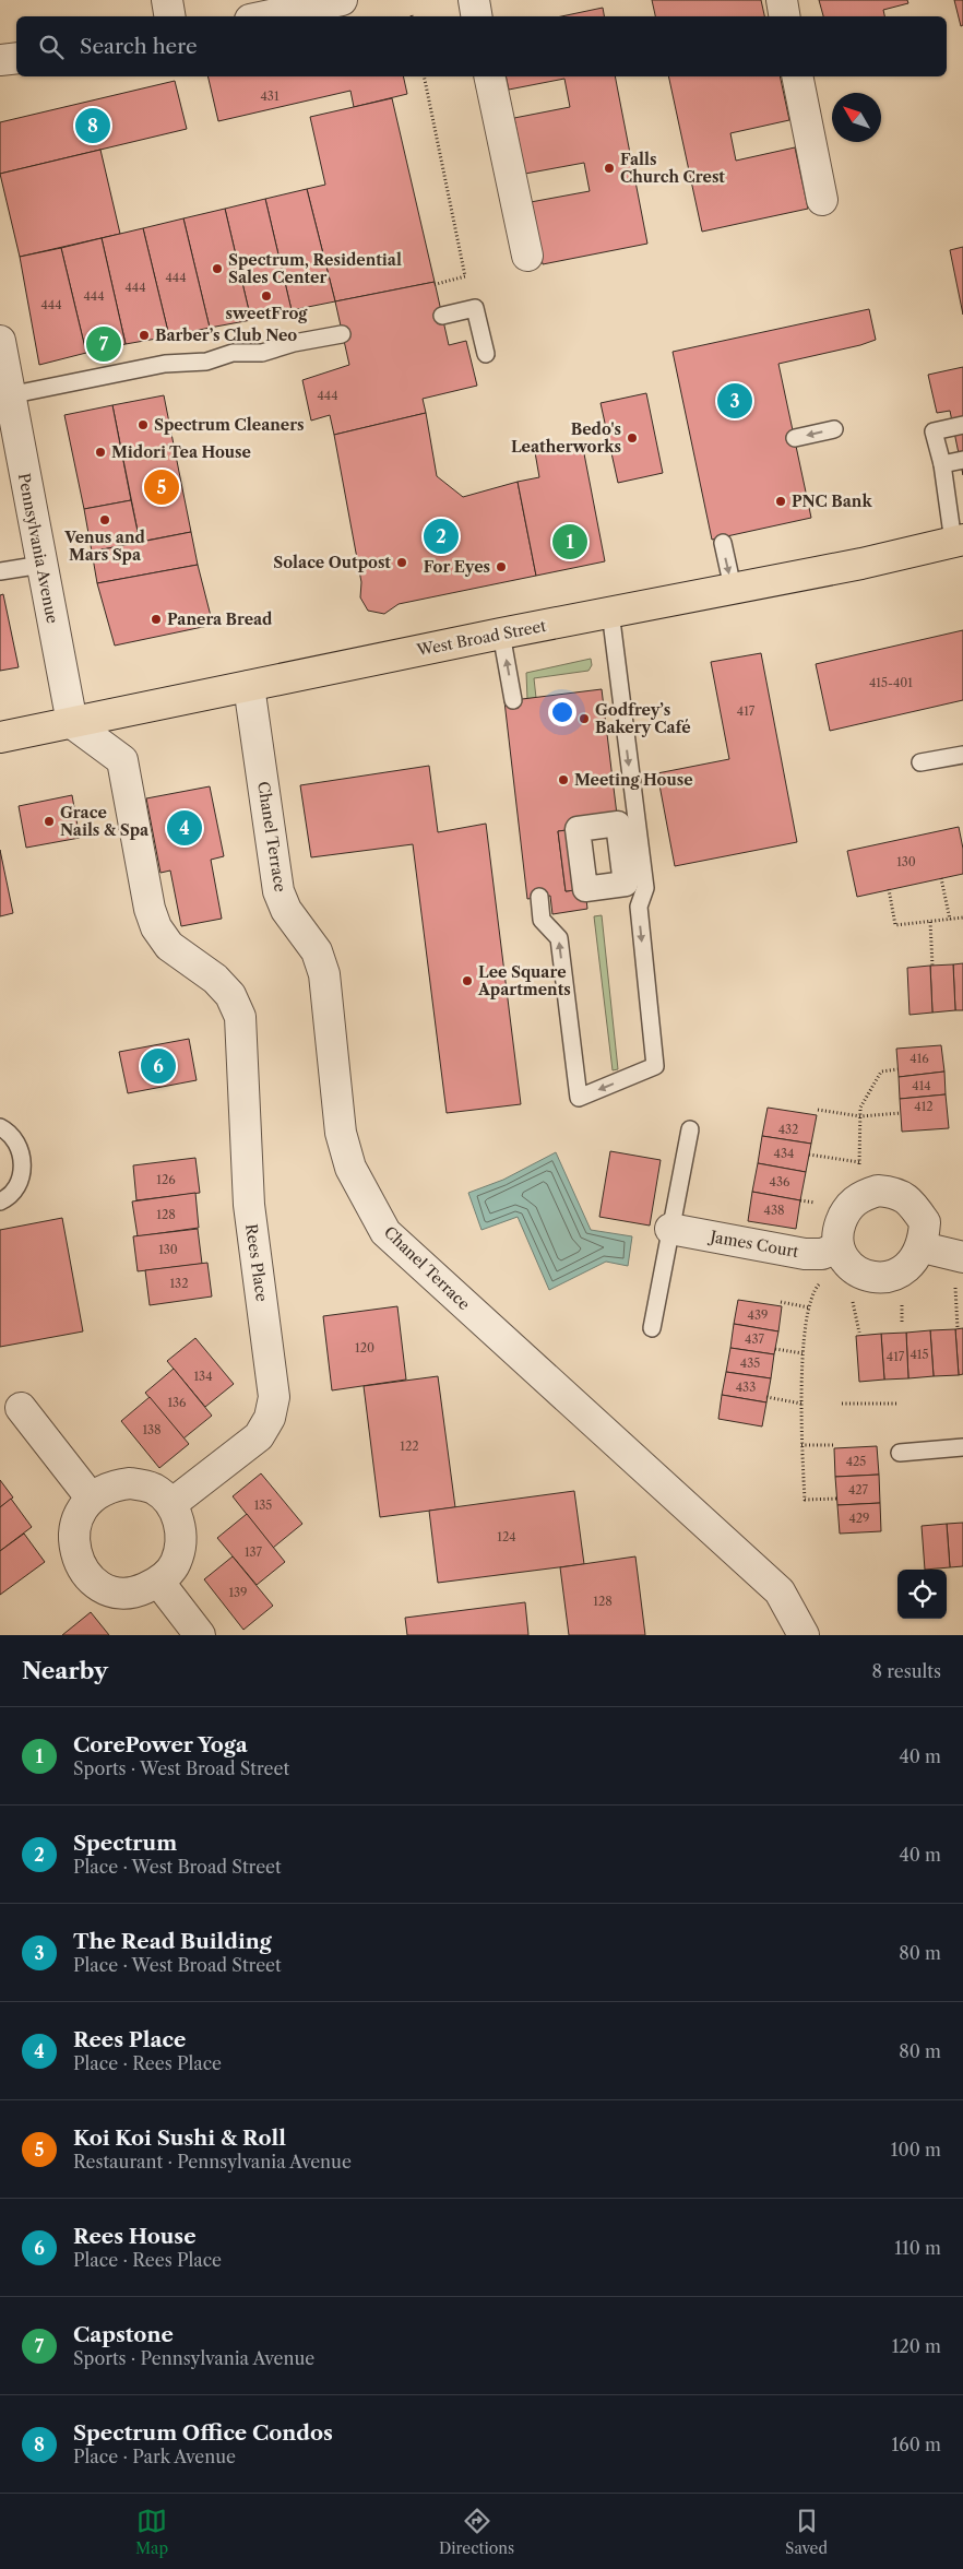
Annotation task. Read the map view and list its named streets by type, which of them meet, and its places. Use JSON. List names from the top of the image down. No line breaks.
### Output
{"streets":{"main road":["West Broad Street"],"street":["Pennsylvania Avenue","Chanel Terrace","James Court","Rees Place"]},"crossings":[["Pennsylvania Avenue","West Broad Street"],["Pennsylvania Avenue","Rees Place"],["West Broad Street","Chanel Terrace"],["West Broad Street","Rees Place"]],"places":["Falls Church Crest","Spectrum, Residential Sales Center","sweetFrog","Barber’s Club Neo","Spectrum Cleaners","Bedo's Leatherworks","Midori Tea House","PNC Bank","Venus and Mars Spa","Solace Outpost","For Eyes","Panera Bread","Godfrey’s Bakery Café","Meeting House","Grace Nails & Spa","Lee Square Apartments"],"house_numbers":["431","444","444","444","444","444","415-401","417","130","416","414","412","432","434","126","436","438","128","130","132","439","437","120","415","417","435","134","433","136","138","122","425","427","135","429","124","137","139","128"],"north":"top left","page":{"search":"Search here","pins":["8","7","3","5","2","1","4","6"],"heading":["Nearby","8 results"],"list":[{"mark":"1","name":"CorePower Yoga","note":"Sports · West Broad Street","value":"40 m"},{"mark":"2","name":"Spectrum","note":"Place · West Broad Street","value":"40 m"},{"mark":"3","name":"The Read Building","note":"Place · West Broad Street","value":"80 m"},{"mark":"4","name":"Rees Place","note":"Place · Rees Place","value":"80 m"},{"mark":"5","name":"Koi Koi Sushi & Roll","note":"Restaurant · Pennsylvania Avenue","value":"100 m"},{"mark":"6","name":"Rees House","note":"Place · Rees Place","value":"110 m"},{"mark":"7","name":"Capstone","note":"Sports · Pennsylvania Avenue","value":"120 m"},{"mark":"8","name":"Spectrum Office Condos","note":"Place · Park Avenue","value":"160 m"}],"nav":["Map","Directions","Saved"]}}
